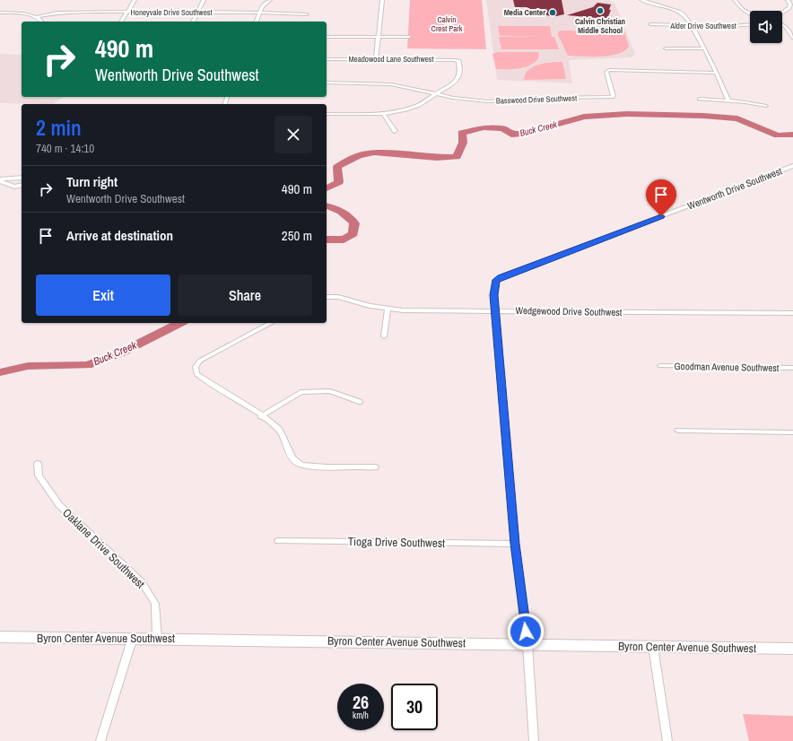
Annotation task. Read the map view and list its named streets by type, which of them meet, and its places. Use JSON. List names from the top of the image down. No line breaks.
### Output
{"streets":{"main road":["Byron Center Avenue Southwest"],"street":["Honeyvale Drive Southwest","Alder Drive Southwest","Meadowood Lane Southwest","Basswood Drive Southwest","Wentworth Drive Southwest","Wedgewood Drive Southwest","Goodman Avenue Southwest","Tioga Drive Southwest","Oaklane Drive Southwest"]},"crossings":[["Meadowood Lane Southwest","Basswood Drive Southwest"],["Wentworth Drive Southwest","Wedgewood Drive Southwest"],["Oaklane Drive Southwest","Byron Center Avenue Southwest"]],"water":["Buck Creek"],"parks":["Calvin Crest Park"],"places":["Calvin Christian Middle School","Media Center"],"page":{"turn":["490 m","Wentworth Drive Southwest"],"heading":["2 min","740 m · 14:10"],"list":[{"name":"Turn right","note":"Wentworth Drive Southwest","value":"490 m"},{"name":"Arrive at destination","value":"250 m"}],"buttons":["Exit","Share"],"speed":"26 km/h","limit":"30"}}
